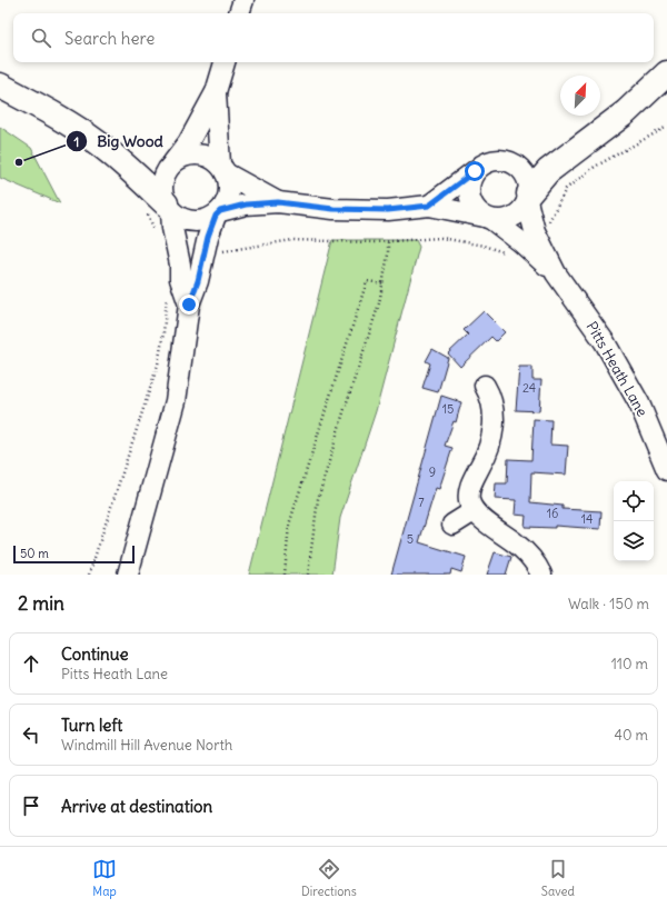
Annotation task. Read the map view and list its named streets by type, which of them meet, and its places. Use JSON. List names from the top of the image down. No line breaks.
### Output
{"streets":{"street":["Pitts Heath Lane"]},"places":["Big Wood"],"house_numbers":["24","15","9","7","16","14","5"],"scale_bar":"50 m","north":"top right","page":{"search":"Search here","scale":"50 m","heading":["2 min","Walk · 150 m"],"list":[["Continue","Pitts Heath Lane","110 m"],["Turn left","Windmill Hill Avenue North","40 m"],"Arrive at destination"],"nav":["Map","Directions","Saved"]}}
